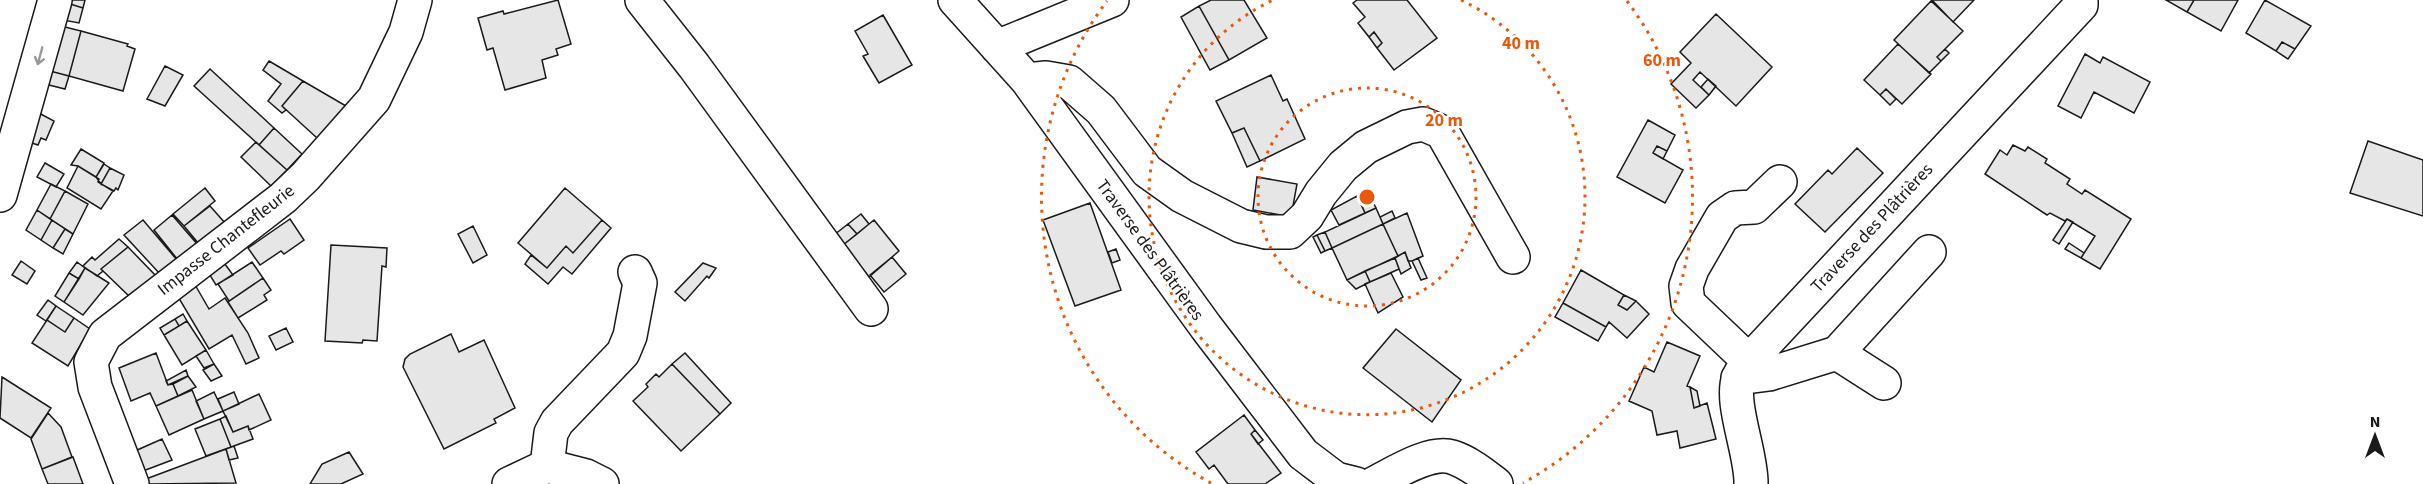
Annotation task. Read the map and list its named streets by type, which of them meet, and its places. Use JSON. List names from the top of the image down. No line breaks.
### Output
{"streets":{"street":["Traverse des Plâtrières","Impasse Chantefleurie"]},"north":"top","rings":["40 m","60 m","20 m"]}
